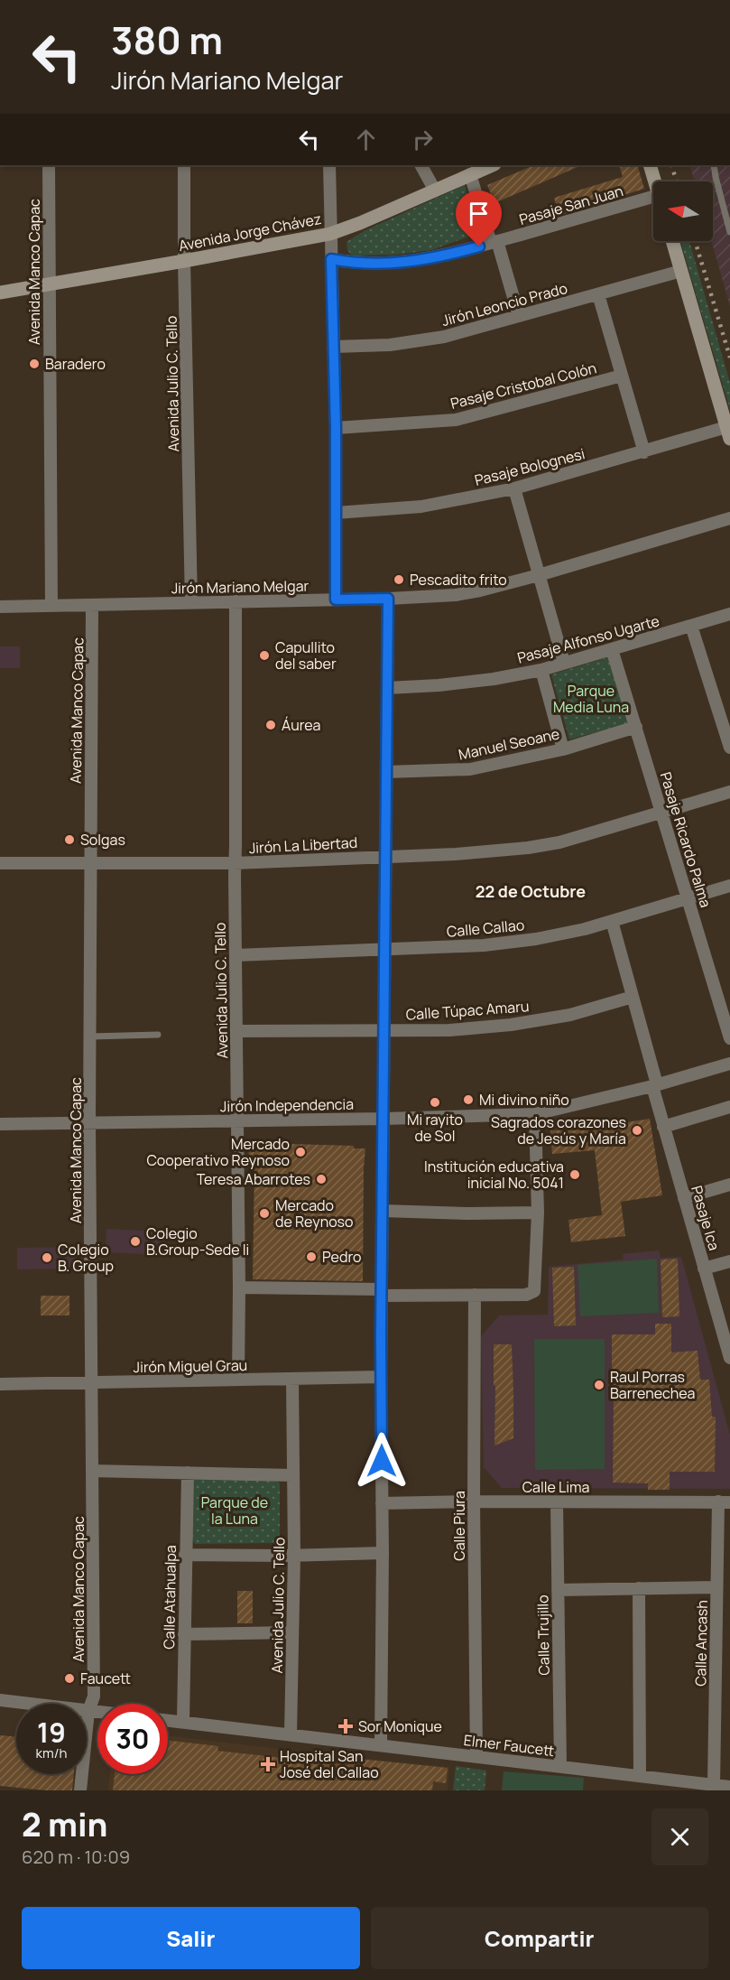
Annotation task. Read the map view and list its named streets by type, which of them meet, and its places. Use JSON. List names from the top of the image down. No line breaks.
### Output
{"streets":{"street":["Pasaje San Juan","Avenida Jorge Chávez","Avenida Manco Capac","Jirón Leoncio Prado","Avenida Julio C. Tello","Pasaje Cristobal Colón","Pasaje Bolognesi","Jirón Mariano Melgar","Pasaje Alfonso Ugarte","Manuel Seoane","Pasaje Ricardo Palma","Jirón La Libertad","Calle Callao","Calle Túpac Amaru","Jirón Independencia","Pasaje Ica","Jirón Miguel Grau","Calle Lima","Calle Piura","Calle Atahualpa","Calle Trujillo","Calle Ancash","Elmer Faucett"]},"crossings":[["Avenida Jorge Chávez","Avenida Manco Capac"],["Avenida Jorge Chávez","Avenida Julio C. Tello"],["Avenida Manco Capac","Jirón Mariano Melgar"],["Avenida Manco Capac","Jirón La Libertad"],["Avenida Manco Capac","Jirón Independencia"],["Avenida Manco Capac","Jirón Miguel Grau"],["Avenida Julio C. Tello","Jirón Mariano Melgar"],["Avenida Julio C. Tello","Jirón La Libertad"],["Avenida Julio C. Tello","Calle Callao"],["Avenida Julio C. Tello","Calle Túpac Amaru"],["Avenida Julio C. Tello","Jirón Independencia"],["Avenida Julio C. Tello","Jirón Miguel Grau"],["Avenida Julio C. Tello","Elmer Faucett"],["Pasaje Alfonso Ugarte","Pasaje Ricardo Palma"],["Manuel Seoane","Pasaje Ricardo Palma"],["Pasaje Ricardo Palma","Jirón La Libertad"],["Pasaje Ricardo Palma","Calle Callao"],["Calle Callao","Pasaje Ica"],["Calle Túpac Amaru","Pasaje Ica"],["Jirón Independencia","Pasaje Ica"],["Calle Lima","Calle Piura"],["Calle Lima","Calle Trujillo"],["Calle Lima","Calle Ancash"],["Calle Piura","Elmer Faucett"],["Calle Atahualpa","Elmer Faucett"],["Calle Trujillo","Elmer Faucett"],["Calle Ancash","Elmer Faucett"]],"districts":["22 de Octubre"],"parks":["Parque Media Luna","Parque de la Luna"],"places":{"other":["Baradero","Pescadito frito","Capullito del saber","Áurea","Solgas","Mi divino niño","Mi rayito de Sol","Sagrados corazones de Jesús y María","Mercado Cooperativo Reynoso","Institución educativa inicial No. 5041","Teresa Abarrotes","Mercado de Reynoso","Colegio B.Group-Sede Ii","Pedro","Colegio B. Group","Raul Porras Barrenechea","Faucett"],"health":["Sor Monique","Hospital San José del Callao"]},"north":"left","page":{"turn":["380 m","Jirón Mariano Melgar"],"speed":"19 km/h","limit":"30","heading":["2 min","620 m · 10:09"],"buttons":["Salir","Compartir"]}}
